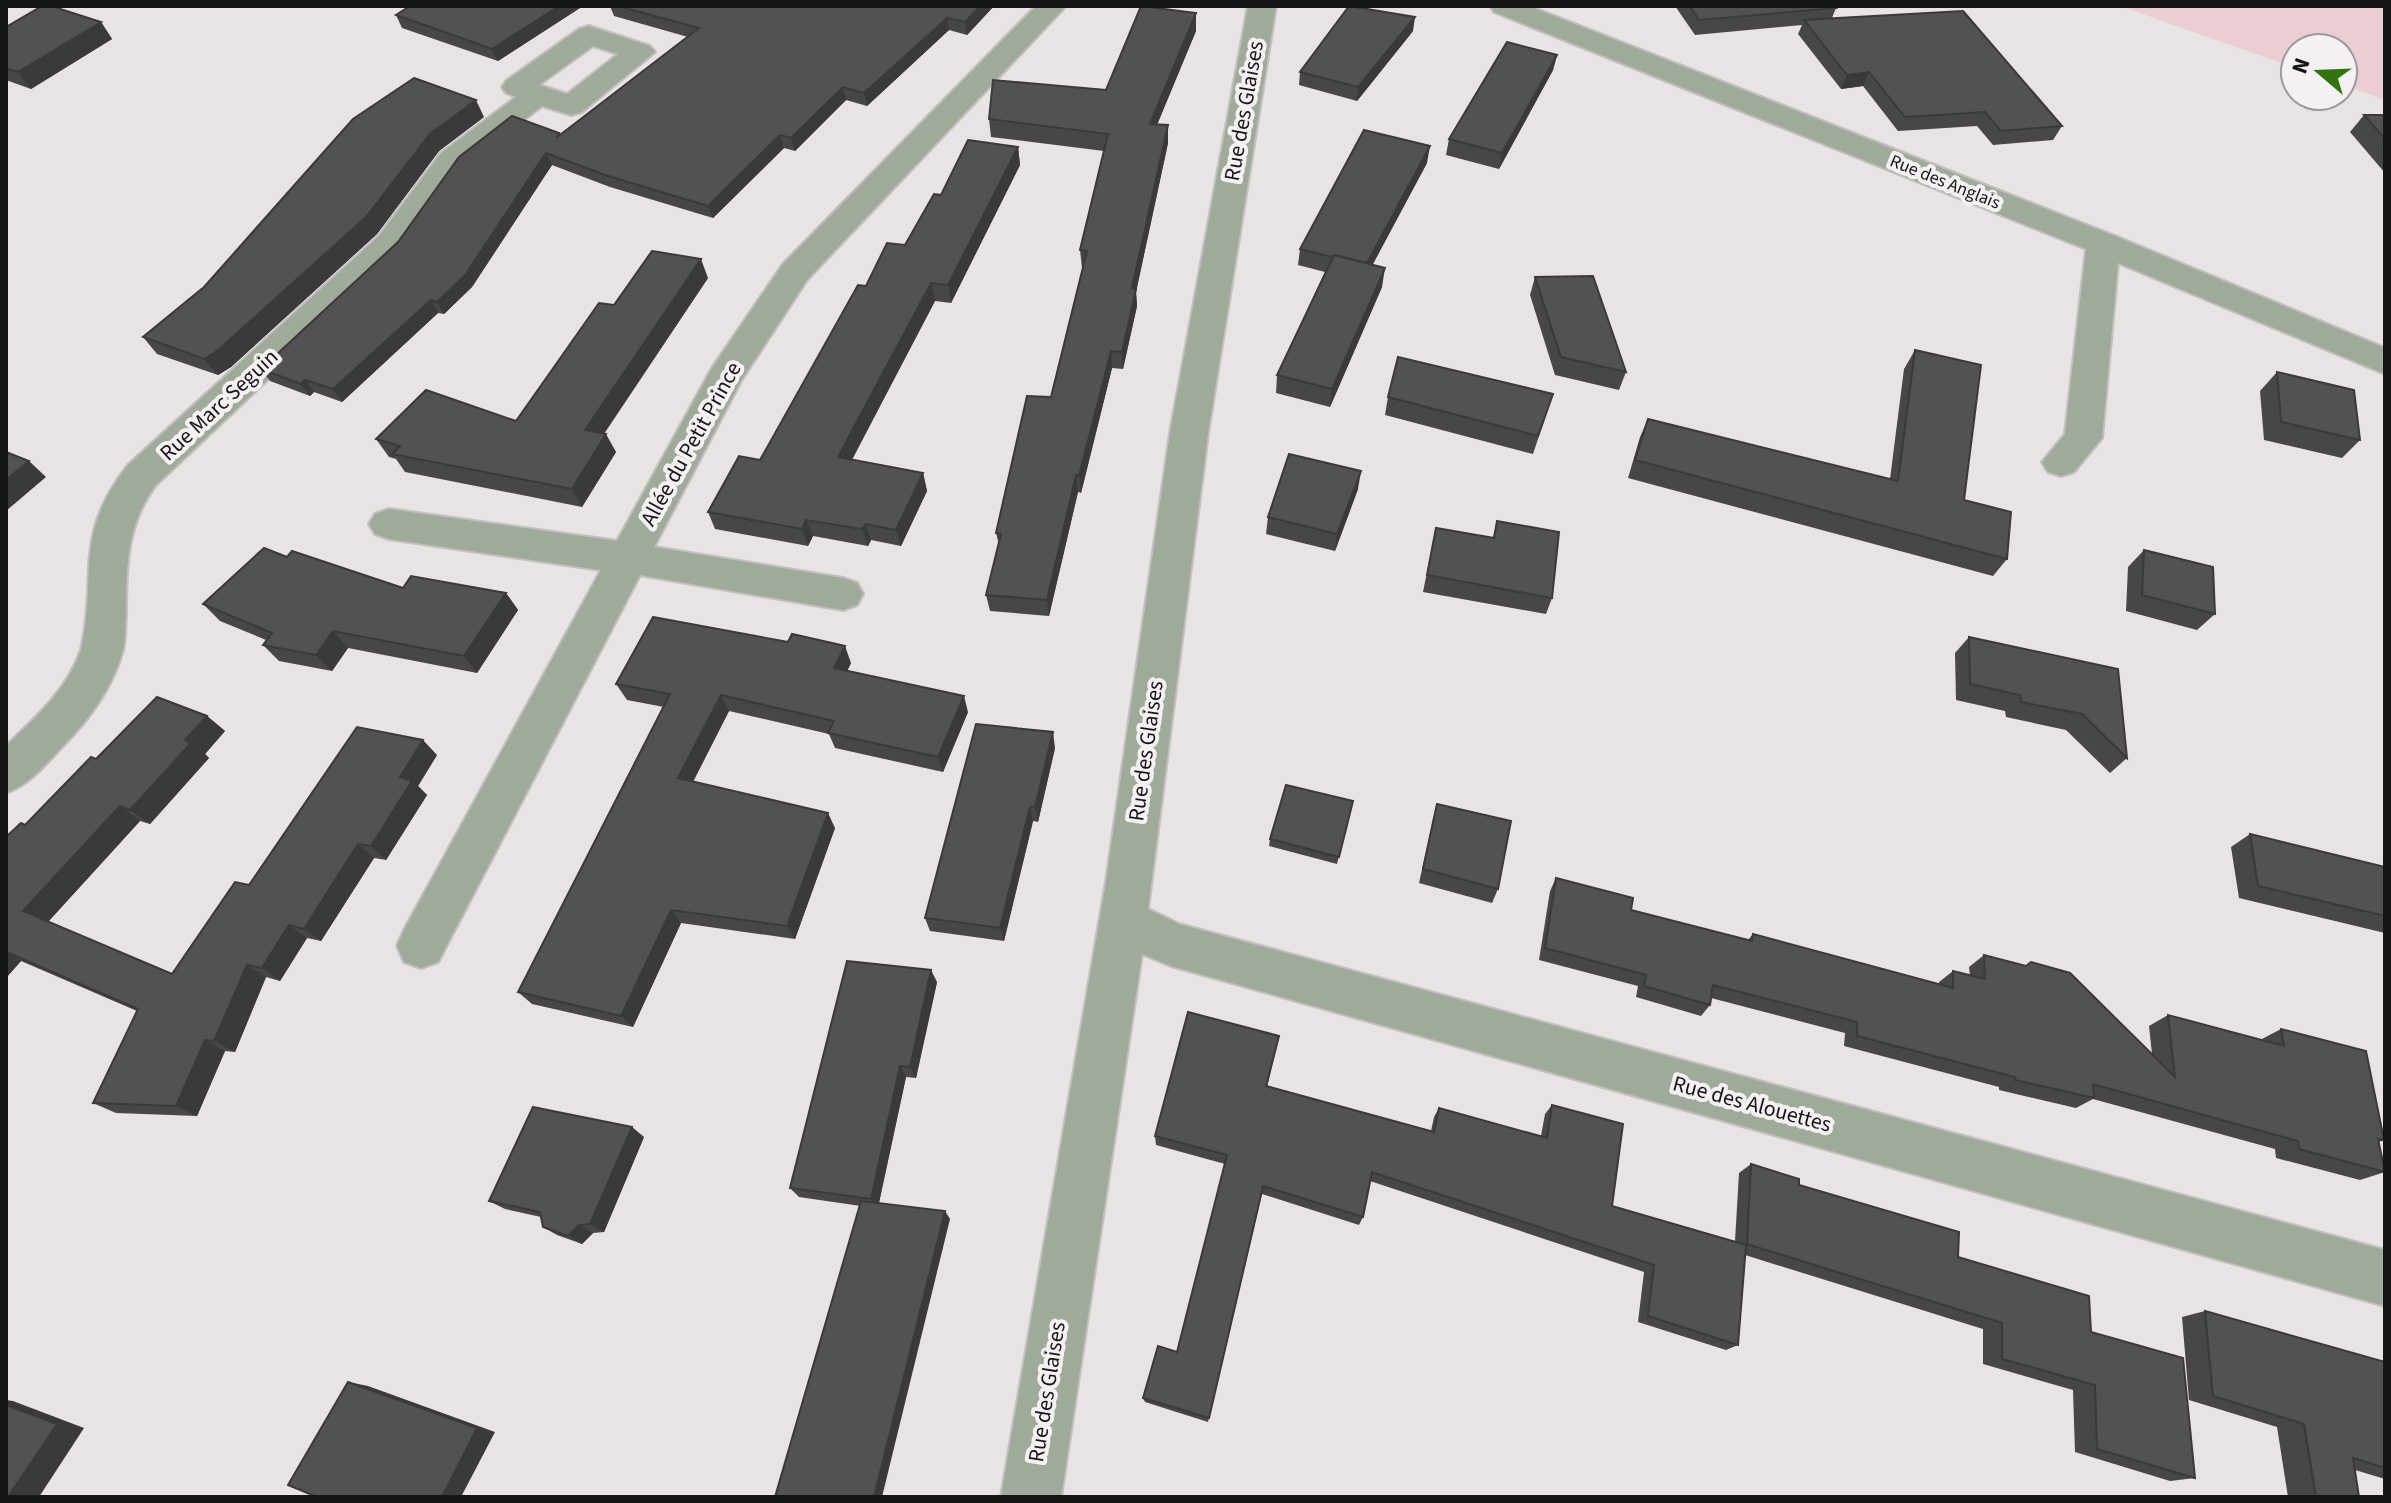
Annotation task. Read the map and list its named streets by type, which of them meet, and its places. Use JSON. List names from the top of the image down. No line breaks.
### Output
{"streets":{"street":["Rue des Glaises","Rue des Anglais","Rue Marc Seguin","Allée du Petit Prince","Rue des Alouettes"]},"crossings":[["Rue des Glaises","Rue des Alouettes"]],"north":"left"}
